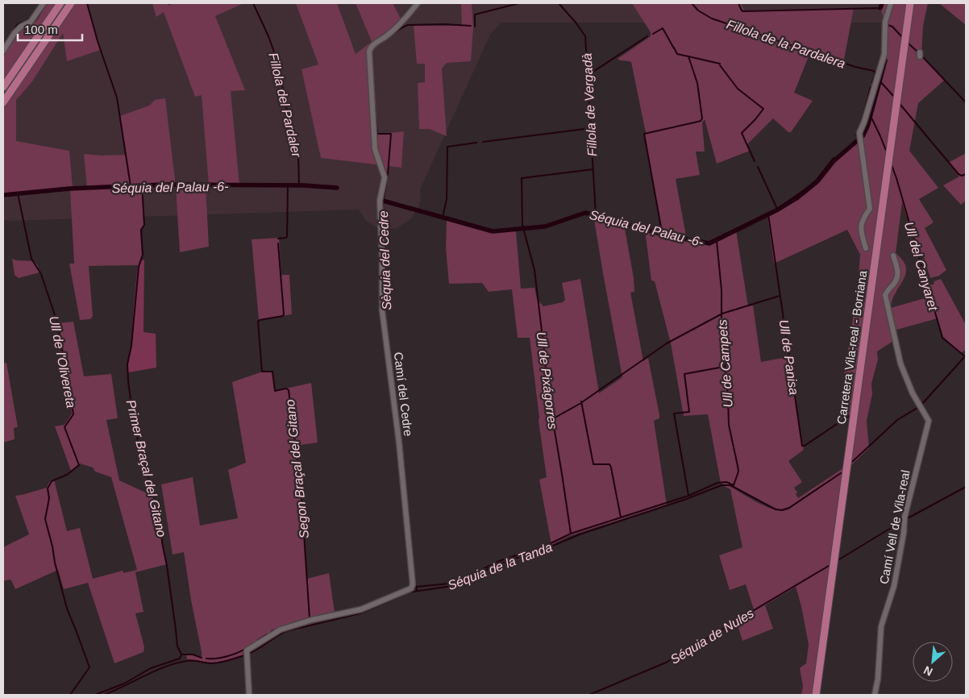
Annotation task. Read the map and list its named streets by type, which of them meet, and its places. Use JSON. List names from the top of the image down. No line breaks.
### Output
{"streets":{"main road":["Carretera Vila-real - Borriana"],"street":["Camí del Cedre","Camí Vell de Vila-real"]},"water":["Fillola de la Pardalera","Fillola del Pardaler","Fillola de Vergadà","Séquia del Palau -6-","Sèquia del Cedre","Ull del Canyaret","Ull de Panisa","Ull de l'Olivereta","Ull de Campets","Ull de Pixágorres","Primer Braçal del Gitano","Segon Braçal del Gitano","Séquia de la Tanda","Séquia de Nules"],"scale_bar":"100 m","north":"bottom left"}
